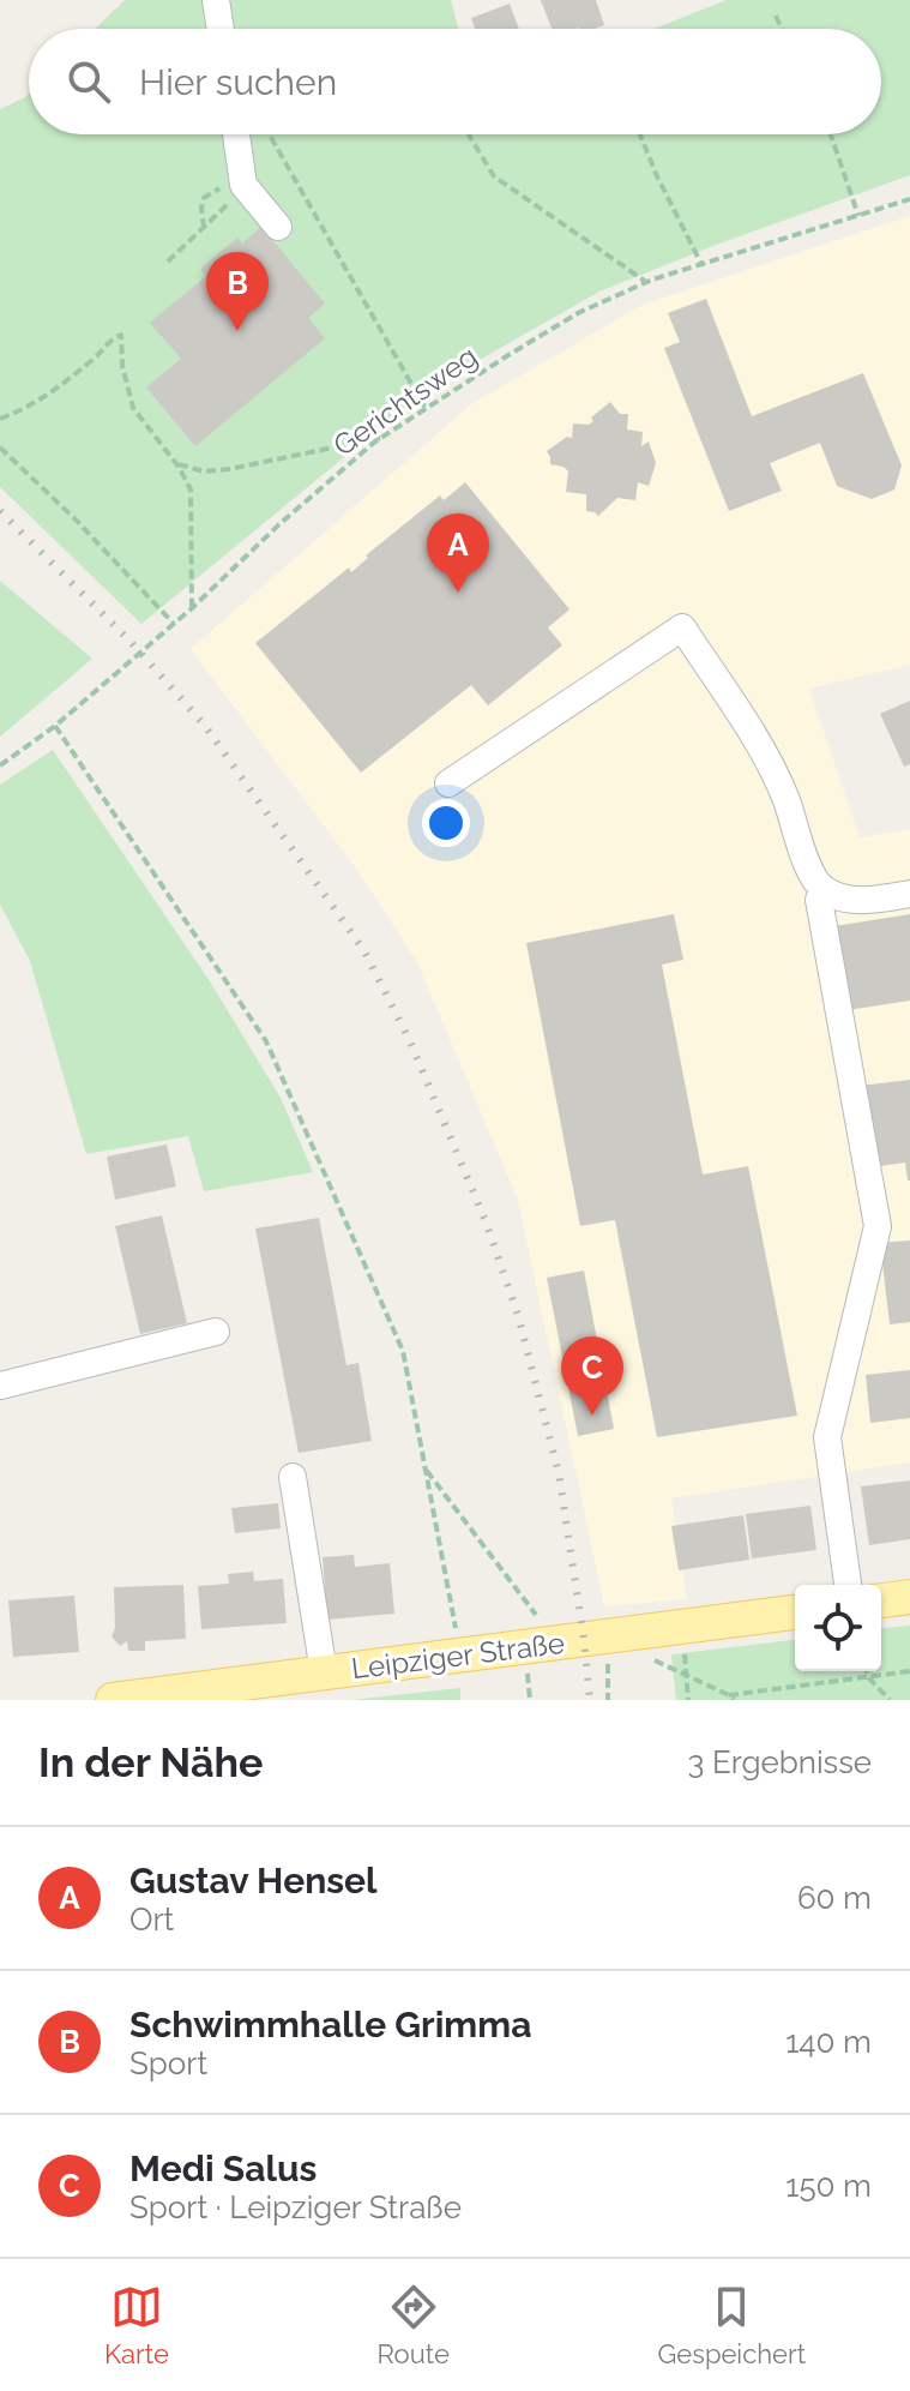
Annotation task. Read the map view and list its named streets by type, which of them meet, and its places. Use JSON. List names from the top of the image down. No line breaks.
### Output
{"streets":{"main road":["Leipziger Straße"],"path":["Gerichtsweg"]},"page":{"search":"Hier suchen","pins":["B","A","C"],"heading":["In der Nähe","3 Ergebnisse"],"list":[{"mark":"A","name":"Gustav Hensel","note":"Ort","value":"60 m"},{"mark":"B","name":"Schwimmhalle Grimma","note":"Sport","value":"140 m"},{"mark":"C","name":"Medi Salus","note":"Sport · Leipziger Straße","value":"150 m"}],"nav":["Karte","Route","Gespeichert"]}}
